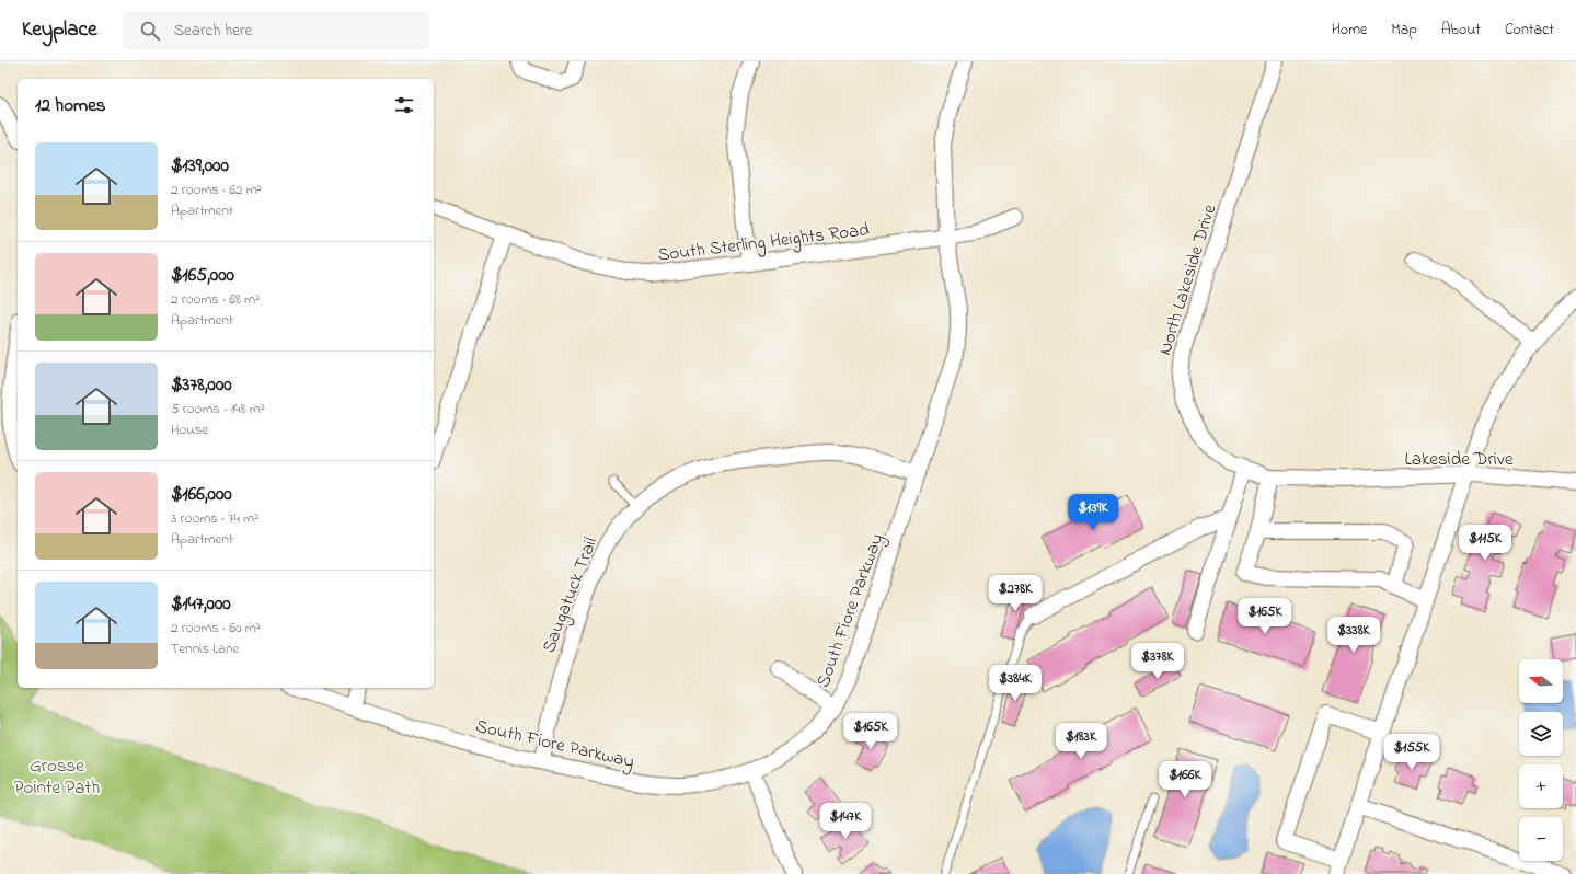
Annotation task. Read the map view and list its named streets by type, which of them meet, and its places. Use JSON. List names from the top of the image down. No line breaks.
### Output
{"streets":{"street":["South Sterling Heights Road","North Lakeside Drive","Lakeside Drive","Saugatuck Trail","South Fiore Parkway"]},"crossings":[["South Sterling Heights Road","South Fiore Parkway"],["North Lakeside Drive","Lakeside Drive"],["Saugatuck Trail","South Fiore Parkway"]],"parks":["Grosse Pointe Path"],"north":"left","page":{"header":"Keyplace","search":"Search here","nav":["Home","Map","About","Contact"],"heading":"12 homes","list":[{"name":"$139,000","note":"2 rooms · 62 m² · Apartment"},{"name":"$165,000","note":"2 rooms · 68 m² · Apartment"},{"name":"$378,000","note":"5 rooms · 148 m² · House"},{"name":"$166,000","note":"3 rooms · 74 m² · Apartment"},{"name":"$147,000","note":"2 rooms · 60 m² · Tennis Lane"}],"price":["$139K","$115K","$278K","$165K","$338K","$378K","$384K","$165K","$183K","$155K","$166K","$147K"],"map_buttons":["+","−"]}}
